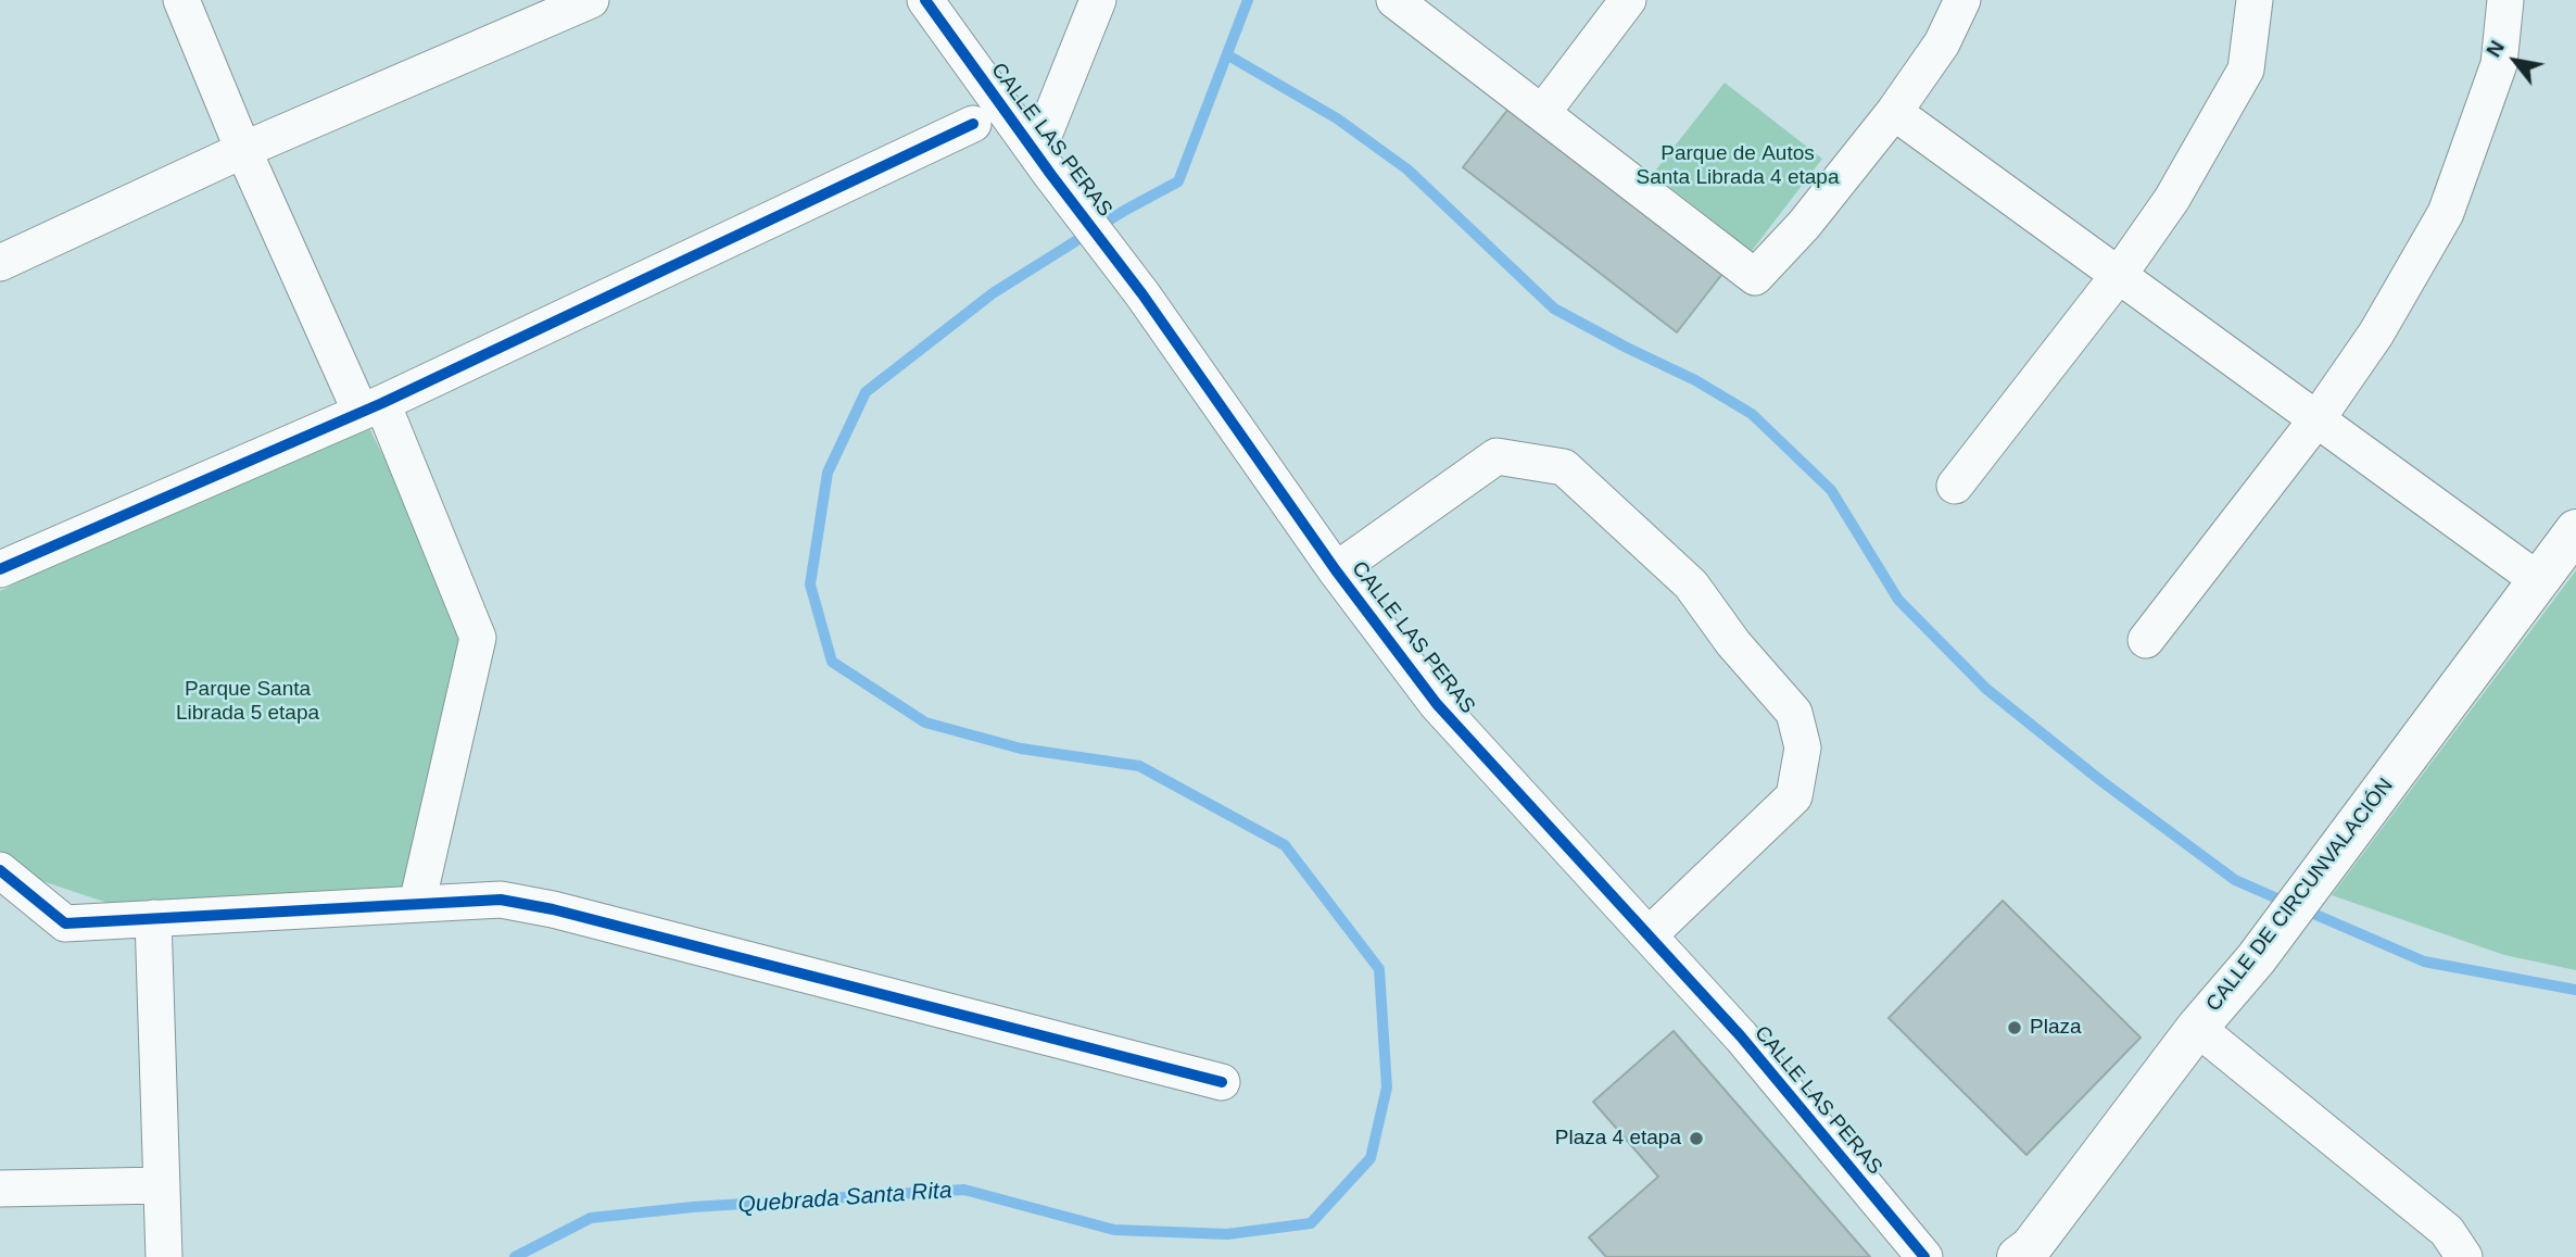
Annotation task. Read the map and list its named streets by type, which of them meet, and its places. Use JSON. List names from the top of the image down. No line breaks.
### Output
{"streets":{"street":["CALLE LAS PERAS","CALLE DE CIRCUNVALACIÓN"]},"water":["Quebrada Santa Rita"],"parks":["Parque de Autos Santa Librada 4 etapa","Parque Santa Librada 5 etapa"],"places":["Plaza","Plaza 4 etapa"],"north":"top left"}
